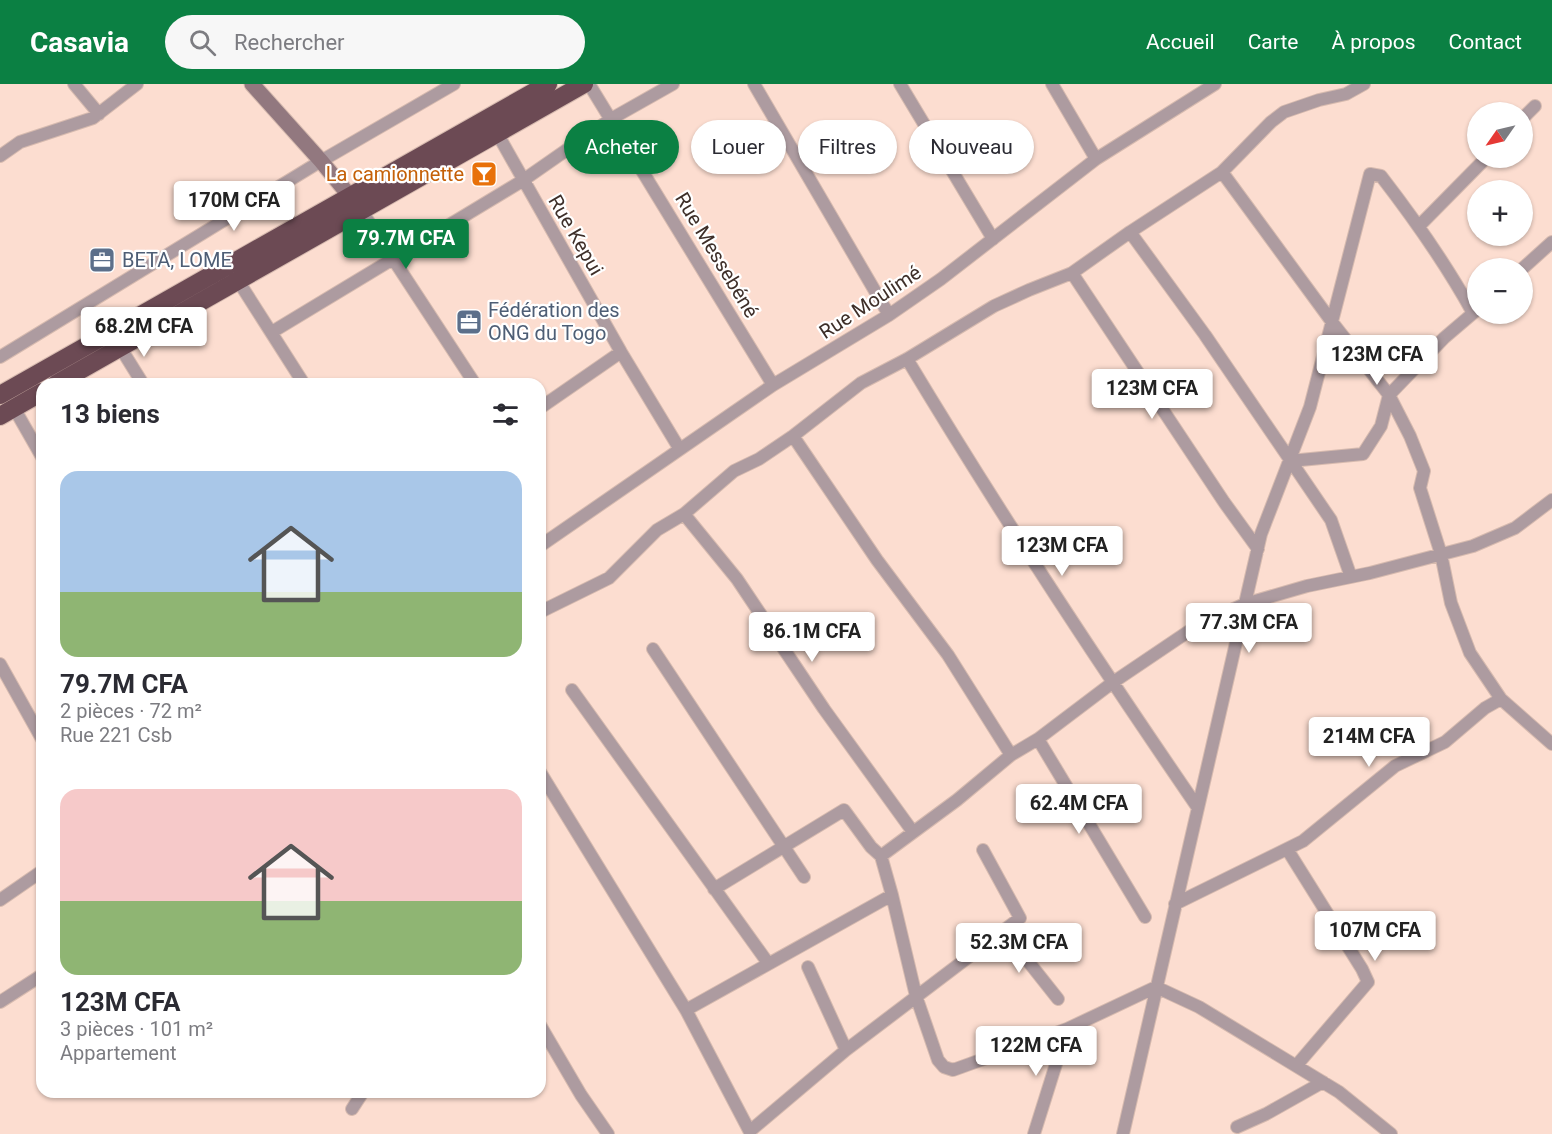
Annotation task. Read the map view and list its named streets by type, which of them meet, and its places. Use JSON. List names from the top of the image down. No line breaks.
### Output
{"streets":{"street":["Rue Kepui","Rue Messebéné","Rue Moulimé"]},"crossings":[["Rue Kepui","Rue Moulimé"],["Rue Messebéné","Rue Moulimé"]],"places":{"bar":["La camionnette"],"office":["BETA, LOME","Fédération des ONG du Togo"]},"north":"bottom left","page":{"header":"Casavia","search":"Rechercher","nav":["Accueil","Carte","À propos","Contact"],"map_buttons":["+","−"],"chip":["Acheter","Louer","Filtres","Nouveau"],"price":["170M CFA","79.7M CFA","68.2M CFA","123M CFA","123M CFA","123M CFA","77.3M CFA","86.1M CFA","214M CFA","62.4M CFA","107M CFA","52.3M CFA","122M CFA"],"heading":"13 biens","list":[{"name":"79.7M CFA","note":"2 pièces · 72 m² · Rue 221 Csb"},{"name":"123M CFA","note":"3 pièces · 101 m² · Appartement"}]}}
